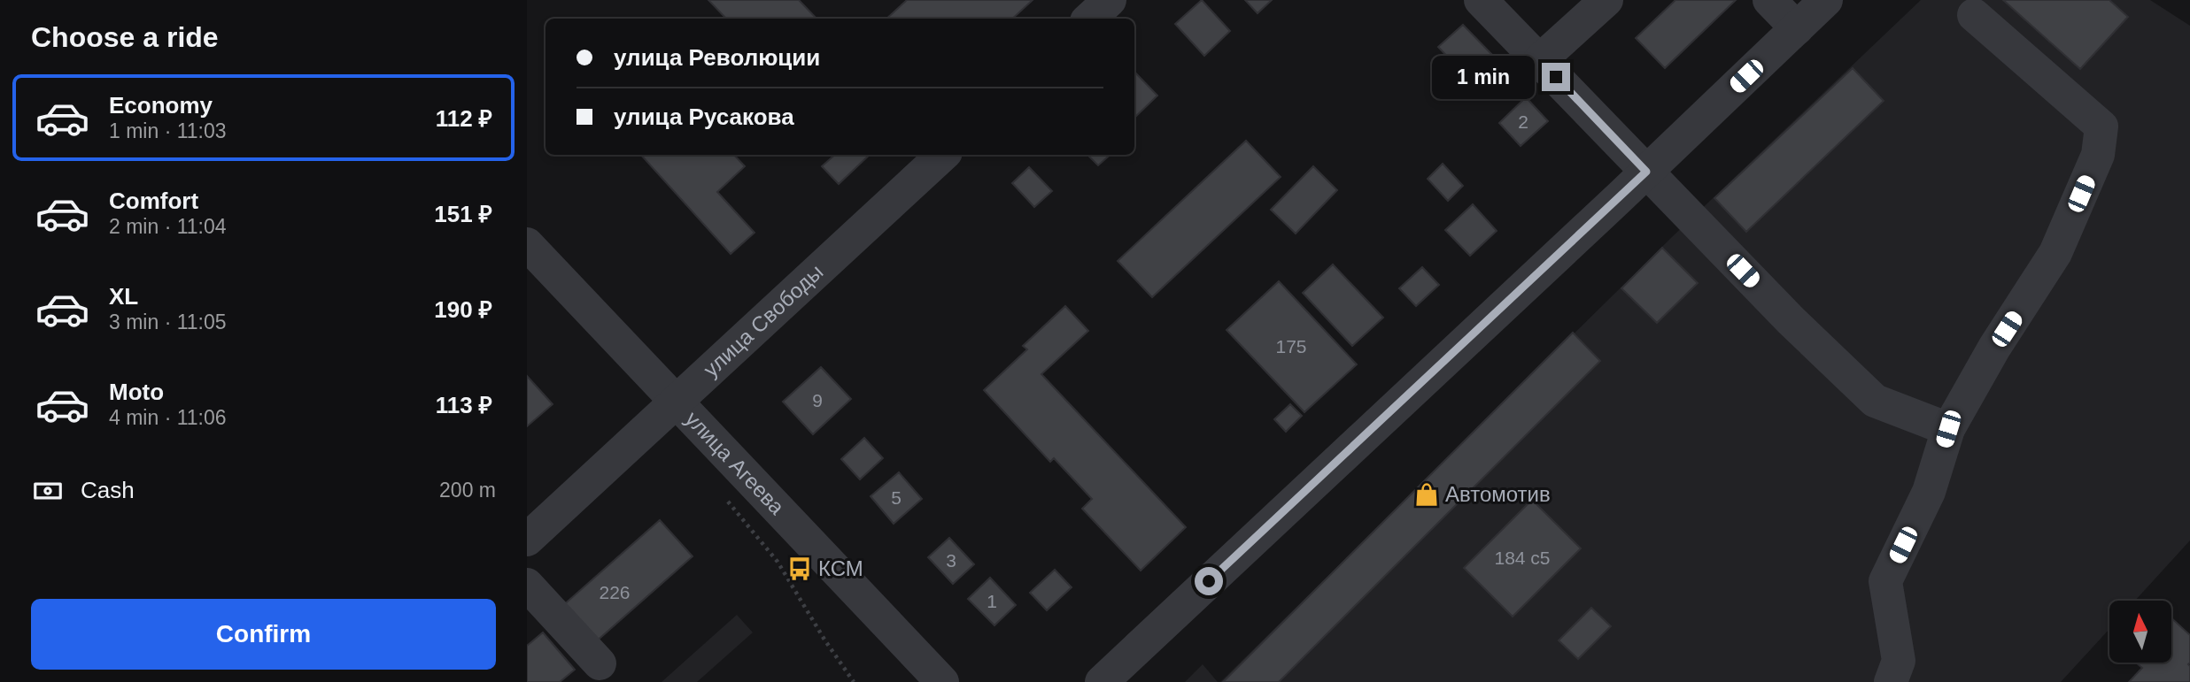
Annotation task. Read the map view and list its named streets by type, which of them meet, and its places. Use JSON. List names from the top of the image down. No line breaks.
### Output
{"streets":{"street":["улица Свободы","улица Агеева"]},"crossings":[["улица Свободы","улица Агеева"]],"places":{"shop":["Автомотив"],"bus stop":["КСМ"]},"house_numbers":["2","175","9","5","184 с5","3","226","1"],"north":"top","page":{"heading":"Choose a ride","banner":["улица Революции","улица Русакова"],"bubble":"1 min","list":[{"name":"Economy","note":"1 min · 11:03","value":"112 ₽"},{"name":"Comfort","note":"2 min · 11:04","value":"151 ₽"},{"name":"XL","note":"3 min · 11:05","value":"190 ₽"},{"name":"Moto","note":"4 min · 11:06","value":"113 ₽"}],"pay":["Cash","200 m"],"buttons":"Confirm"}}
